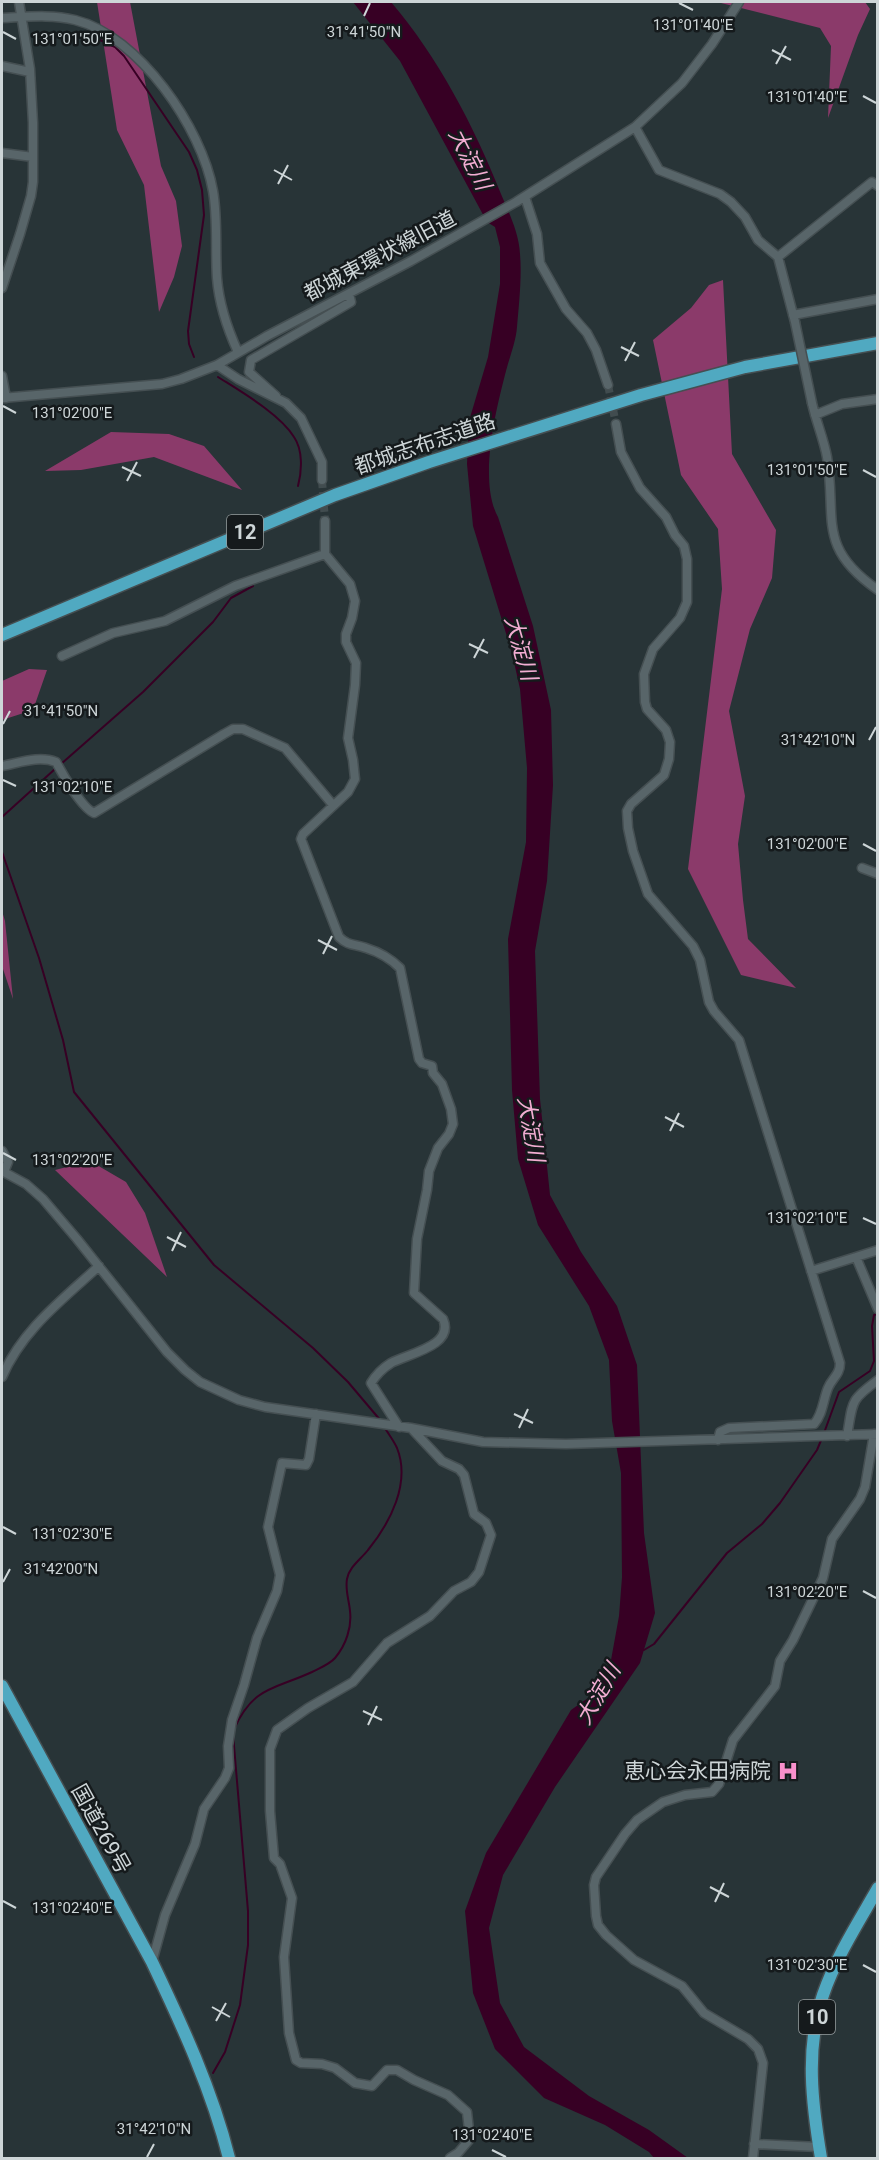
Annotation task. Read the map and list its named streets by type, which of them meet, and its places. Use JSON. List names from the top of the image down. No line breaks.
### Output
{"streets":{"highway":["都城志布志道路","12","国道269号","10"],"street":["都城東環状線旧道"]},"water":["大淀川"],"places":{"hospital":["恵心会永田病院"]},"coordinates":["131°01'40\"E","31°41'50\"N","131°01'50\"E","131°02'00\"E","31°42'10\"N","131°02'10\"E","131°02'20\"E","131°02'30\"E","31°42'00\"N","131°02'40\"E"]}
